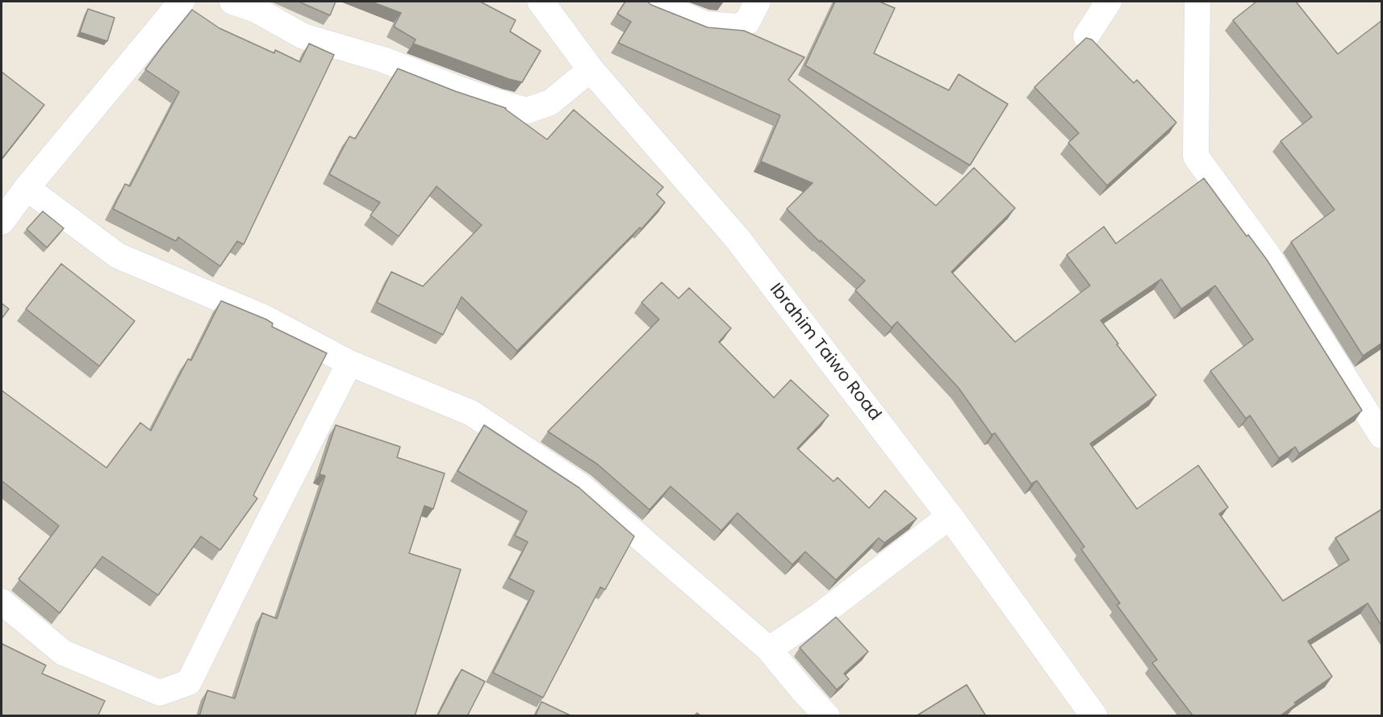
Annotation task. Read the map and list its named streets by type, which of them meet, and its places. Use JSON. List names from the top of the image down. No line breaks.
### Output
{"streets":{"main road":["Ibrahim Taiwo Road"]}}
